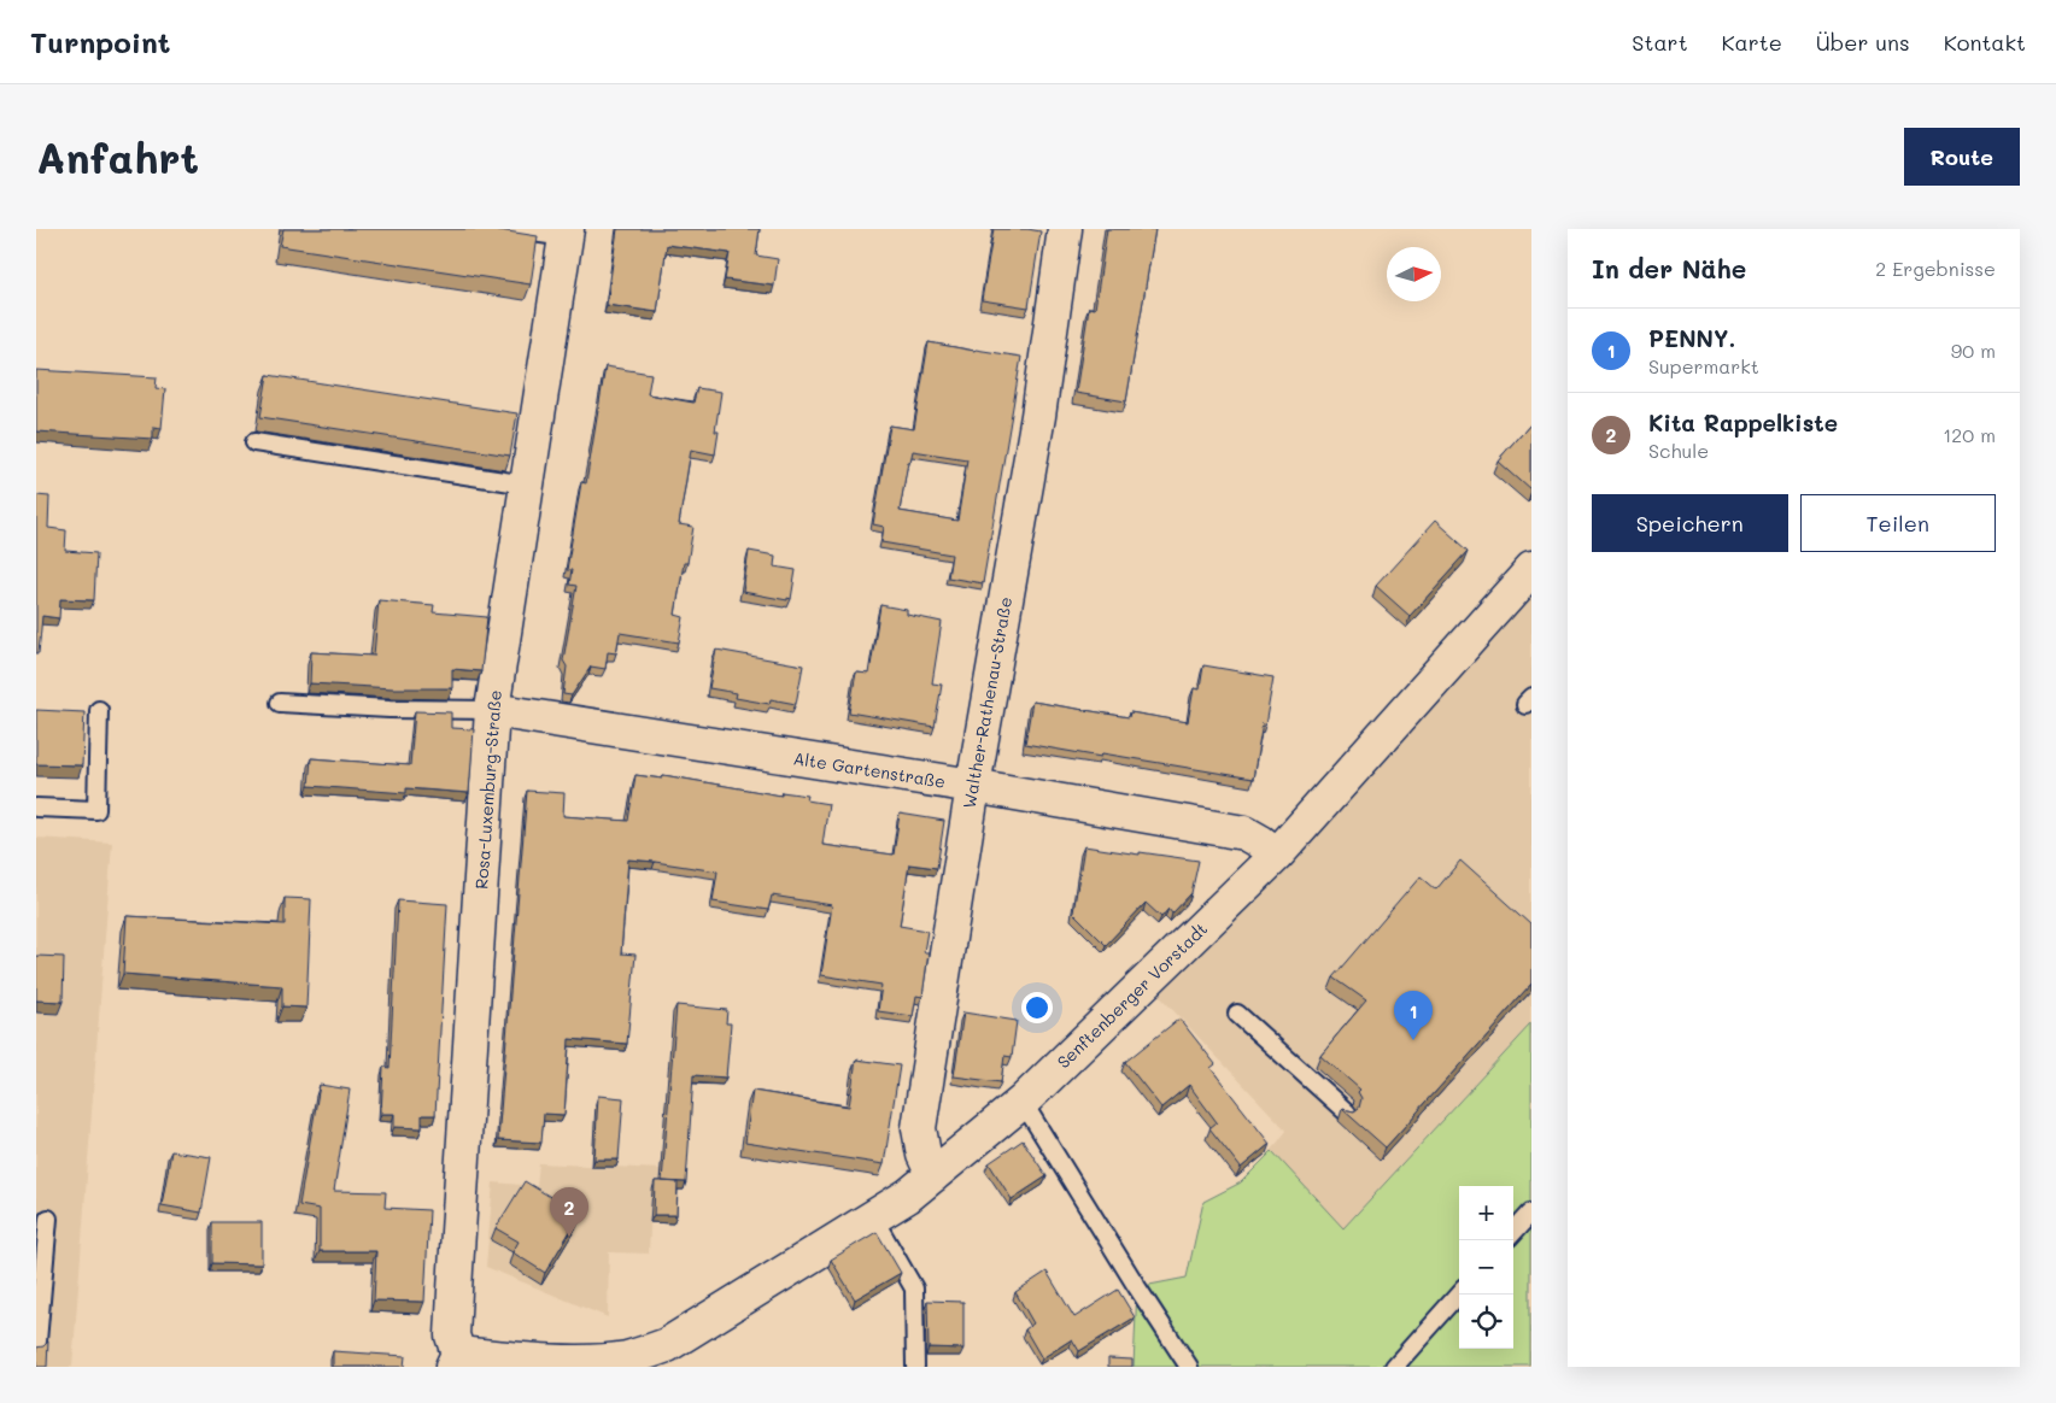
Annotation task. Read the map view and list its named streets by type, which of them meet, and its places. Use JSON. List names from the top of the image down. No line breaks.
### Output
{"streets":{"street":["Walther-Rathenau-Straße","Alte Gartenstraße","Rosa-Luxemburg-Straße","Senftenberger Vorstadt"]},"crossings":[["Walther-Rathenau-Straße","Alte Gartenstraße"],["Walther-Rathenau-Straße","Senftenberger Vorstadt"],["Alte Gartenstraße","Rosa-Luxemburg-Straße"],["Alte Gartenstraße","Senftenberger Vorstadt"],["Rosa-Luxemburg-Straße","Senftenberger Vorstadt"]],"north":"right","page":{"header":"Turnpoint","nav":["Start","Karte","Über uns","Kontakt"],"buttons":["Route",["Speichern","Teilen"]],"title":"Anfahrt","heading":["In der Nähe","2 Ergebnisse"],"list":[{"mark":"1","name":"PENNY.","note":"Supermarkt","value":"90 m"},{"mark":"2","name":"Kita Rappelkiste","note":"Schule","value":"120 m"}],"pins":["1","2"],"map_buttons":["+","−"]}}
